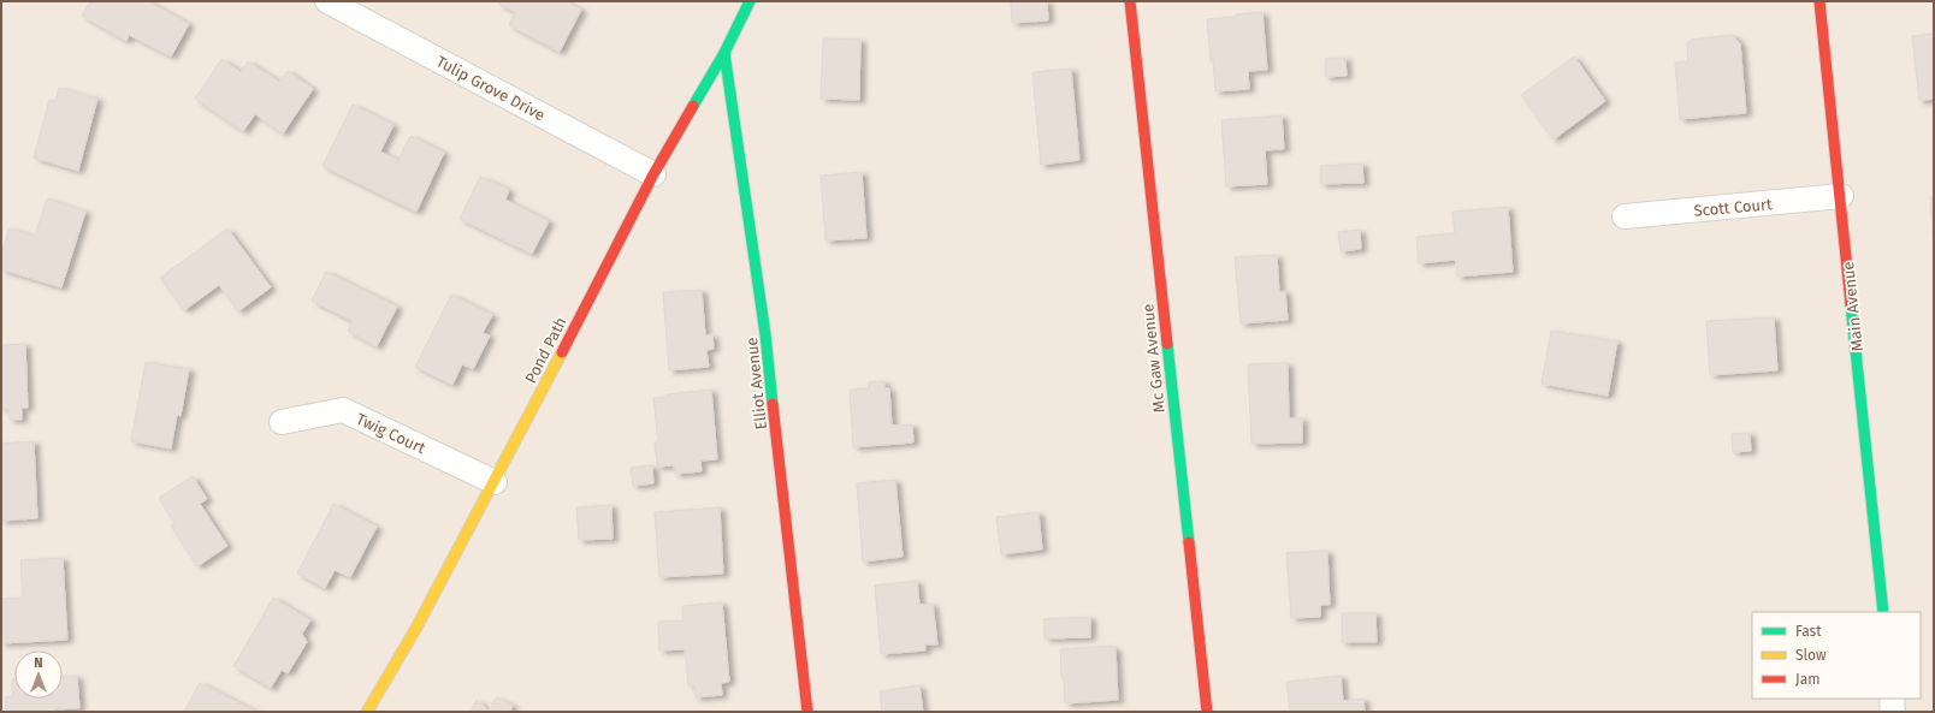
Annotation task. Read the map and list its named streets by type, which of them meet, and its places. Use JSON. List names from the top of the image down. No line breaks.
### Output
{"streets":{"street":["Tulip Grove Drive","Scott Court","Main Avenue","Pond Path","Mc Gaw Avenue","Elliot Avenue","Twig Court"]},"crossings":[["Tulip Grove Drive","Pond Path"],["Scott Court","Main Avenue"],["Pond Path","Elliot Avenue"],["Pond Path","Twig Court"]],"legend":["Fast","Slow","Jam"],"north":"top"}
